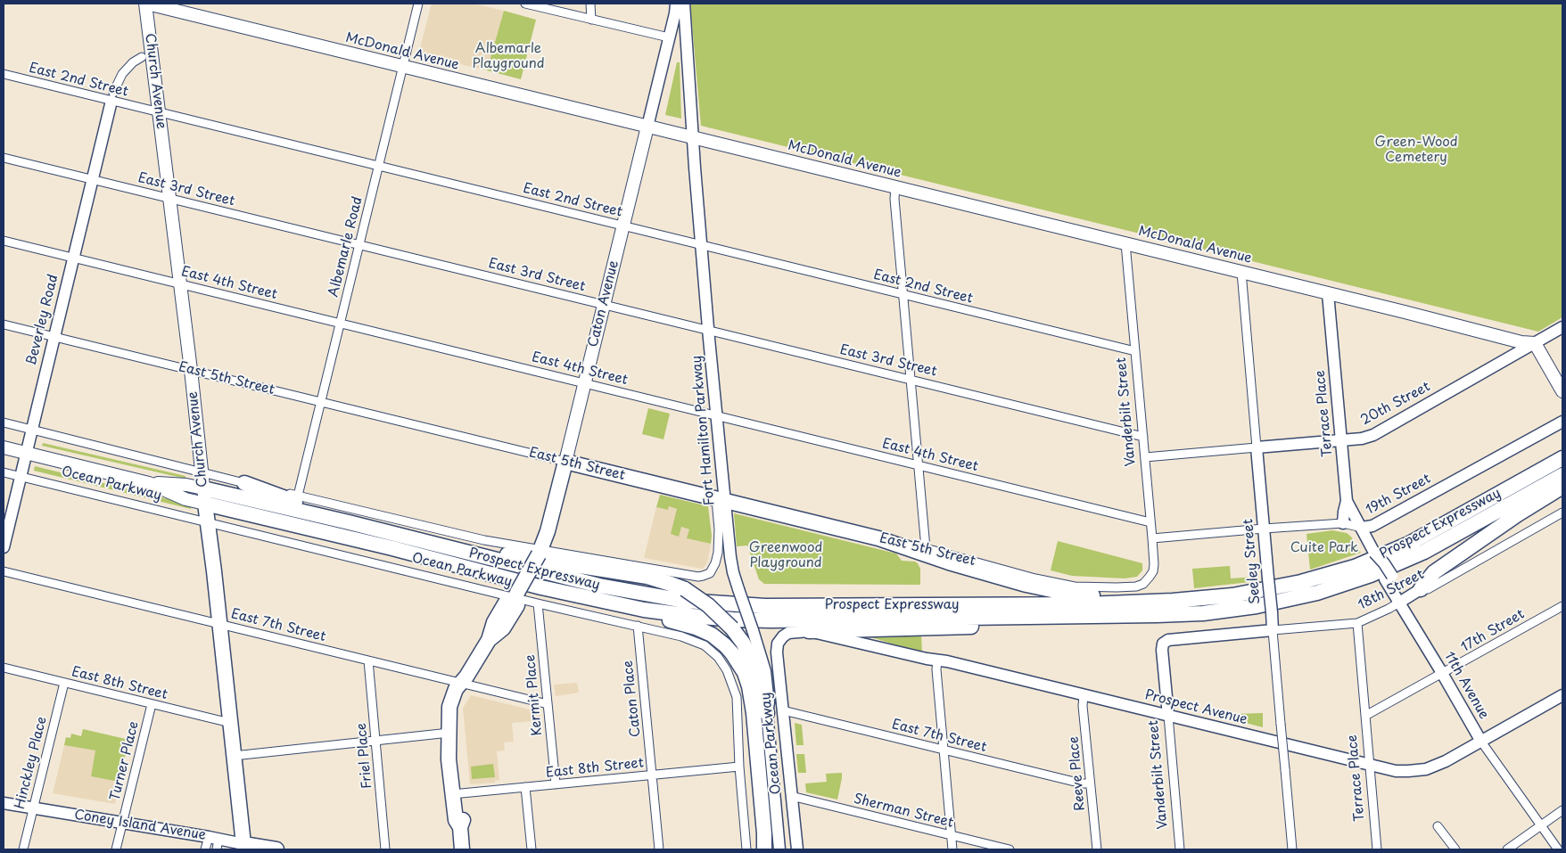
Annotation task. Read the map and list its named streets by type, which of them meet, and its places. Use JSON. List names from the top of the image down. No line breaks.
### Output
{"streets":{"highway":["Church Avenue","Caton Avenue","East 5th Street","Prospect Expressway","Coney Island Avenue"],"main road":["McDonald Avenue","Ocean Parkway"],"street":["East 2nd Street","East 3rd Street","Albemarle Road","East 4th Street","Beverley Road","20th Street","Vanderbilt Street","Terrace Place","Fort Hamilton Parkway","19th Street","Seeley Street","18th Street","East 7th Street","17th Street","East 8th Street","11th Avenue","Kermit Place","Caton Place","Prospect Avenue","Friel Place","Turner Place","Hinckley Place","Reeve Place","Sherman Street"]},"crossings":[["McDonald Avenue","Church Avenue"],["McDonald Avenue","Albemarle Road"],["McDonald Avenue","Caton Avenue"],["McDonald Avenue","20th Street"],["McDonald Avenue","Vanderbilt Street"],["McDonald Avenue","Terrace Place"],["McDonald Avenue","Fort Hamilton Parkway"],["McDonald Avenue","Seeley Street"],["East 2nd Street","Church Avenue"],["East 2nd Street","Albemarle Road"],["East 2nd Street","Caton Avenue"],["East 2nd Street","Beverley Road"],["East 2nd Street","Vanderbilt Street"],["East 2nd Street","Fort Hamilton Parkway"],["Church Avenue","East 3rd Street"],["Church Avenue","East 4th Street"],["Church Avenue","East 5th Street"],["Church Avenue","Ocean Parkway"],["Church Avenue","Prospect Expressway"],["Church Avenue","East 7th Street"],["Church Avenue","East 8th Street"],["Church Avenue","Coney Island Avenue"],["East 3rd Street","Albemarle Road"],["East 3rd Street","Caton Avenue"],["East 3rd Street","Beverley Road"],["East 3rd Street","Vanderbilt Street"],["East 3rd Street","Fort Hamilton Parkway"],["Albemarle Road","East 4th Street"],["Albemarle Road","East 5th Street"],["East 4th Street","Caton Avenue"],["East 4th Street","Beverley Road"],["East 4th Street","Vanderbilt Street"],["East 4th Street","Fort Hamilton Parkway"],["Caton Avenue","East 5th Street"],["Caton Avenue","Ocean Parkway"],["Caton Avenue","East 7th Street"],["Caton Avenue","East 8th Street"],["Beverley Road","East 5th Street"],["Beverley Road","Ocean Parkway"],["East 5th Street","Vanderbilt Street"],["East 5th Street","Fort Hamilton Parkway"],["20th Street","Vanderbilt Street"],["20th Street","Terrace Place"],["20th Street","Seeley Street"],["Vanderbilt Street","19th Street"],["Vanderbilt Street","18th Street"],["Vanderbilt Street","Prospect Avenue"],["Terrace Place","19th Street"],["Terrace Place","18th Street"],["Terrace Place","17th Street"],["Terrace Place","11th Avenue"],["Terrace Place","Prospect Avenue"],["Ocean Parkway","Prospect Expressway"],["Ocean Parkway","East 7th Street"],["Ocean Parkway","East 8th Street"],["Ocean Parkway","Kermit Place"],["Ocean Parkway","Caton Place"],["Ocean Parkway","Prospect Avenue"],["Ocean Parkway","Sherman Street"],["19th Street","Seeley Street"],["19th Street","11th Avenue"],["Seeley Street","18th Street"],["18th Street","11th Avenue"],["East 7th Street","Kermit Place"],["East 7th Street","Friel Place"],["East 7th Street","Reeve Place"],["17th Street","11th Avenue"],["East 8th Street","Kermit Place"],["East 8th Street","Caton Place"],["East 8th Street","Turner Place"],["East 8th Street","Hinckley Place"],["11th Avenue","Prospect Avenue"],["Prospect Avenue","Reeve Place"],["Turner Place","Coney Island Avenue"],["Hinckley Place","Coney Island Avenue"]],"parks":["Albemarle Playground","Green-Wood Cemetery","Greenwood Playground","Cuite Park"]}
